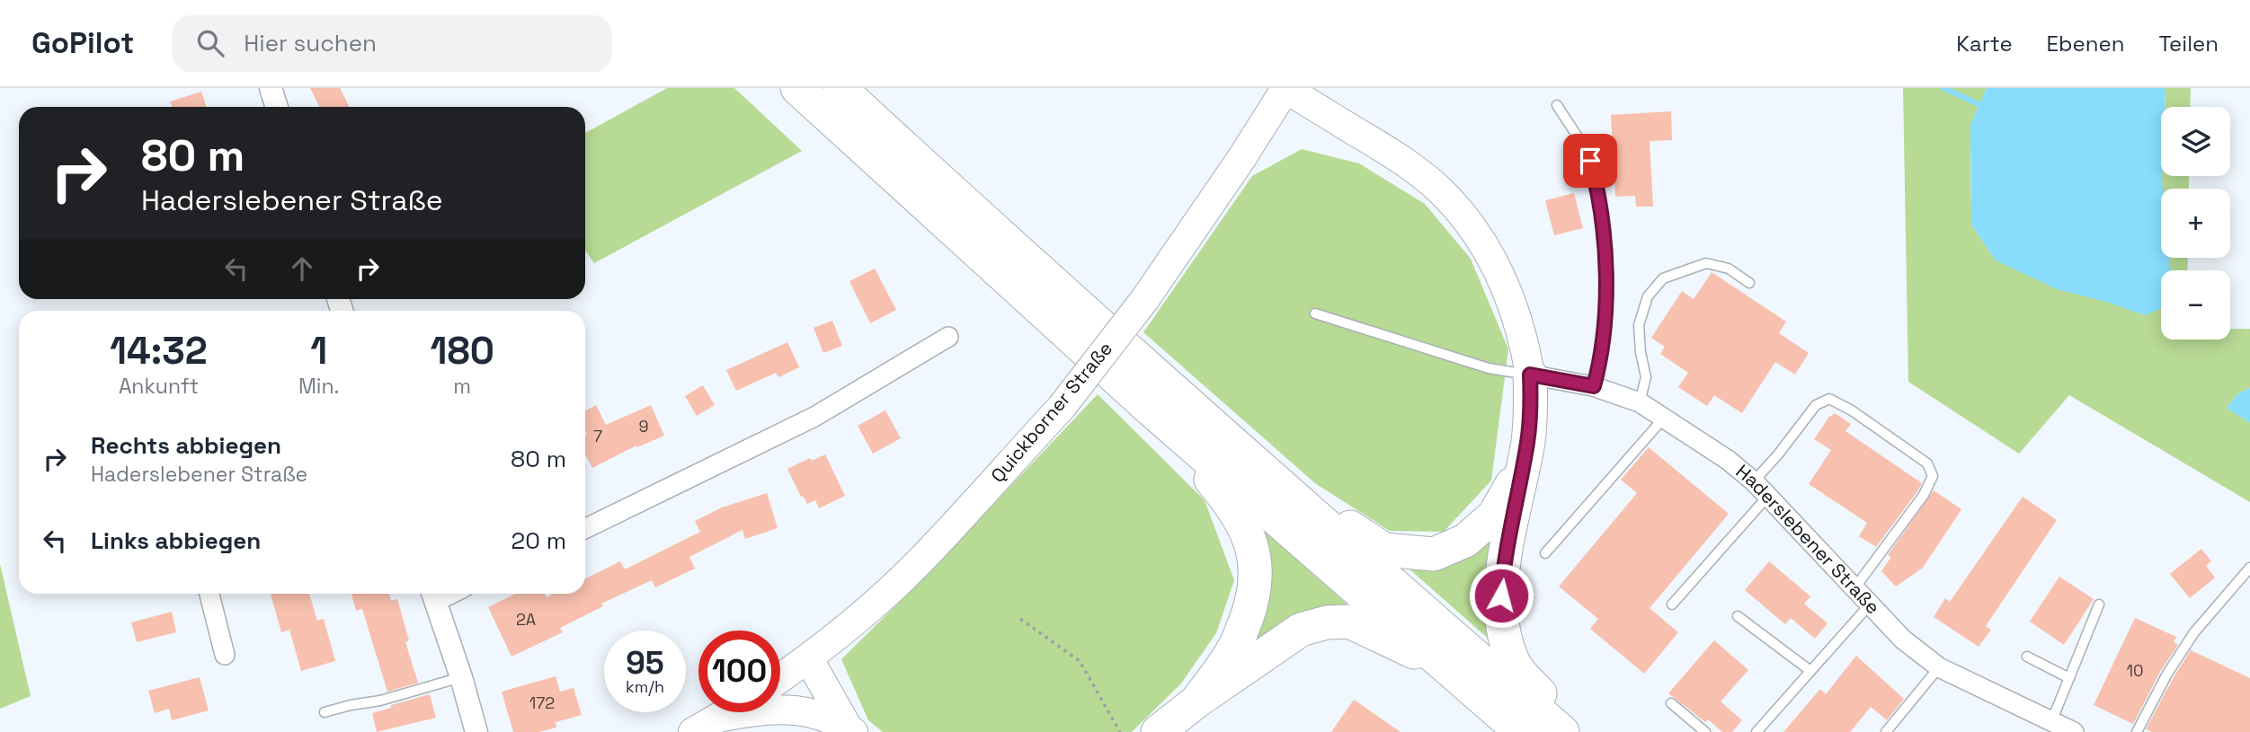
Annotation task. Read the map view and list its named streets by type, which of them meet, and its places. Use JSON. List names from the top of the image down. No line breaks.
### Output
{"streets":{"main road":["Quickborner Straße"],"street":["Haderslebener Straße"]},"house_numbers":["9","7","2A","10","172"],"page":{"header":"GoPilot","search":"Hier suchen","nav":["Karte","Ebenen","Teilen"],"map_buttons":["+","−"],"turn":["80 m","Haderslebener Straße"],"eta":["14:32","Ankunft","1","Min.","180","m"],"list":[{"name":"Rechts abbiegen","note":"Haderslebener Straße","value":"80 m"},{"name":"Links abbiegen","value":"20 m"}],"speed":"95 km/h","limit":"100"}}
